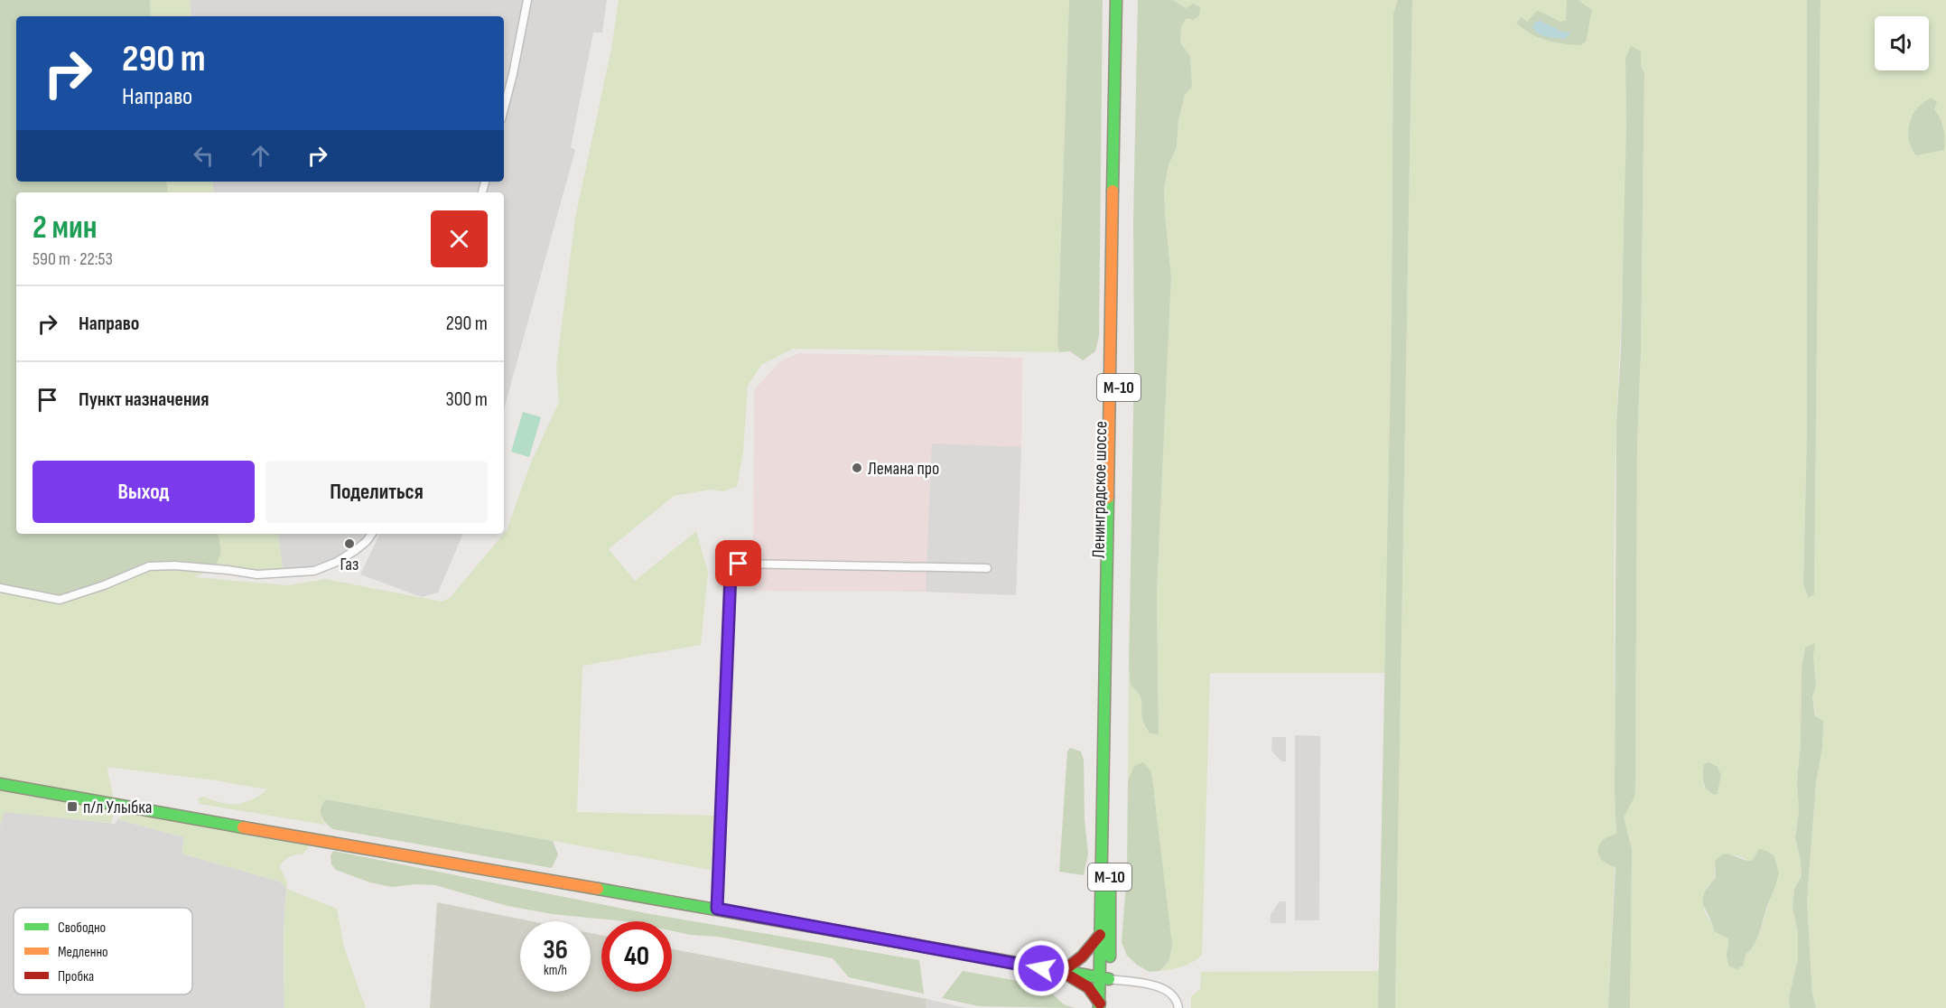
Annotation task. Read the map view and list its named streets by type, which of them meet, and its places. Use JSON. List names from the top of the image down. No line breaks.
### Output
{"streets":{"main road":["М-10","Ленинградское шоссе"]},"crossings":[["М-10","Ленинградское шоссе"]],"places":{"other":["Лемана про","Газ"],"transit":["п/л Улыбка"]},"legend":["Свободно","Медленно","Пробка"],"page":{"turn":["290 m","Направо"],"heading":["2 мин","590 m · 22:53"],"list":[{"name":"Направо","value":"290 m"},{"name":"Пункт назначения","value":"300 m"}],"buttons":["Выход","Поделиться"],"speed":"36 km/h","limit":"40"}}
